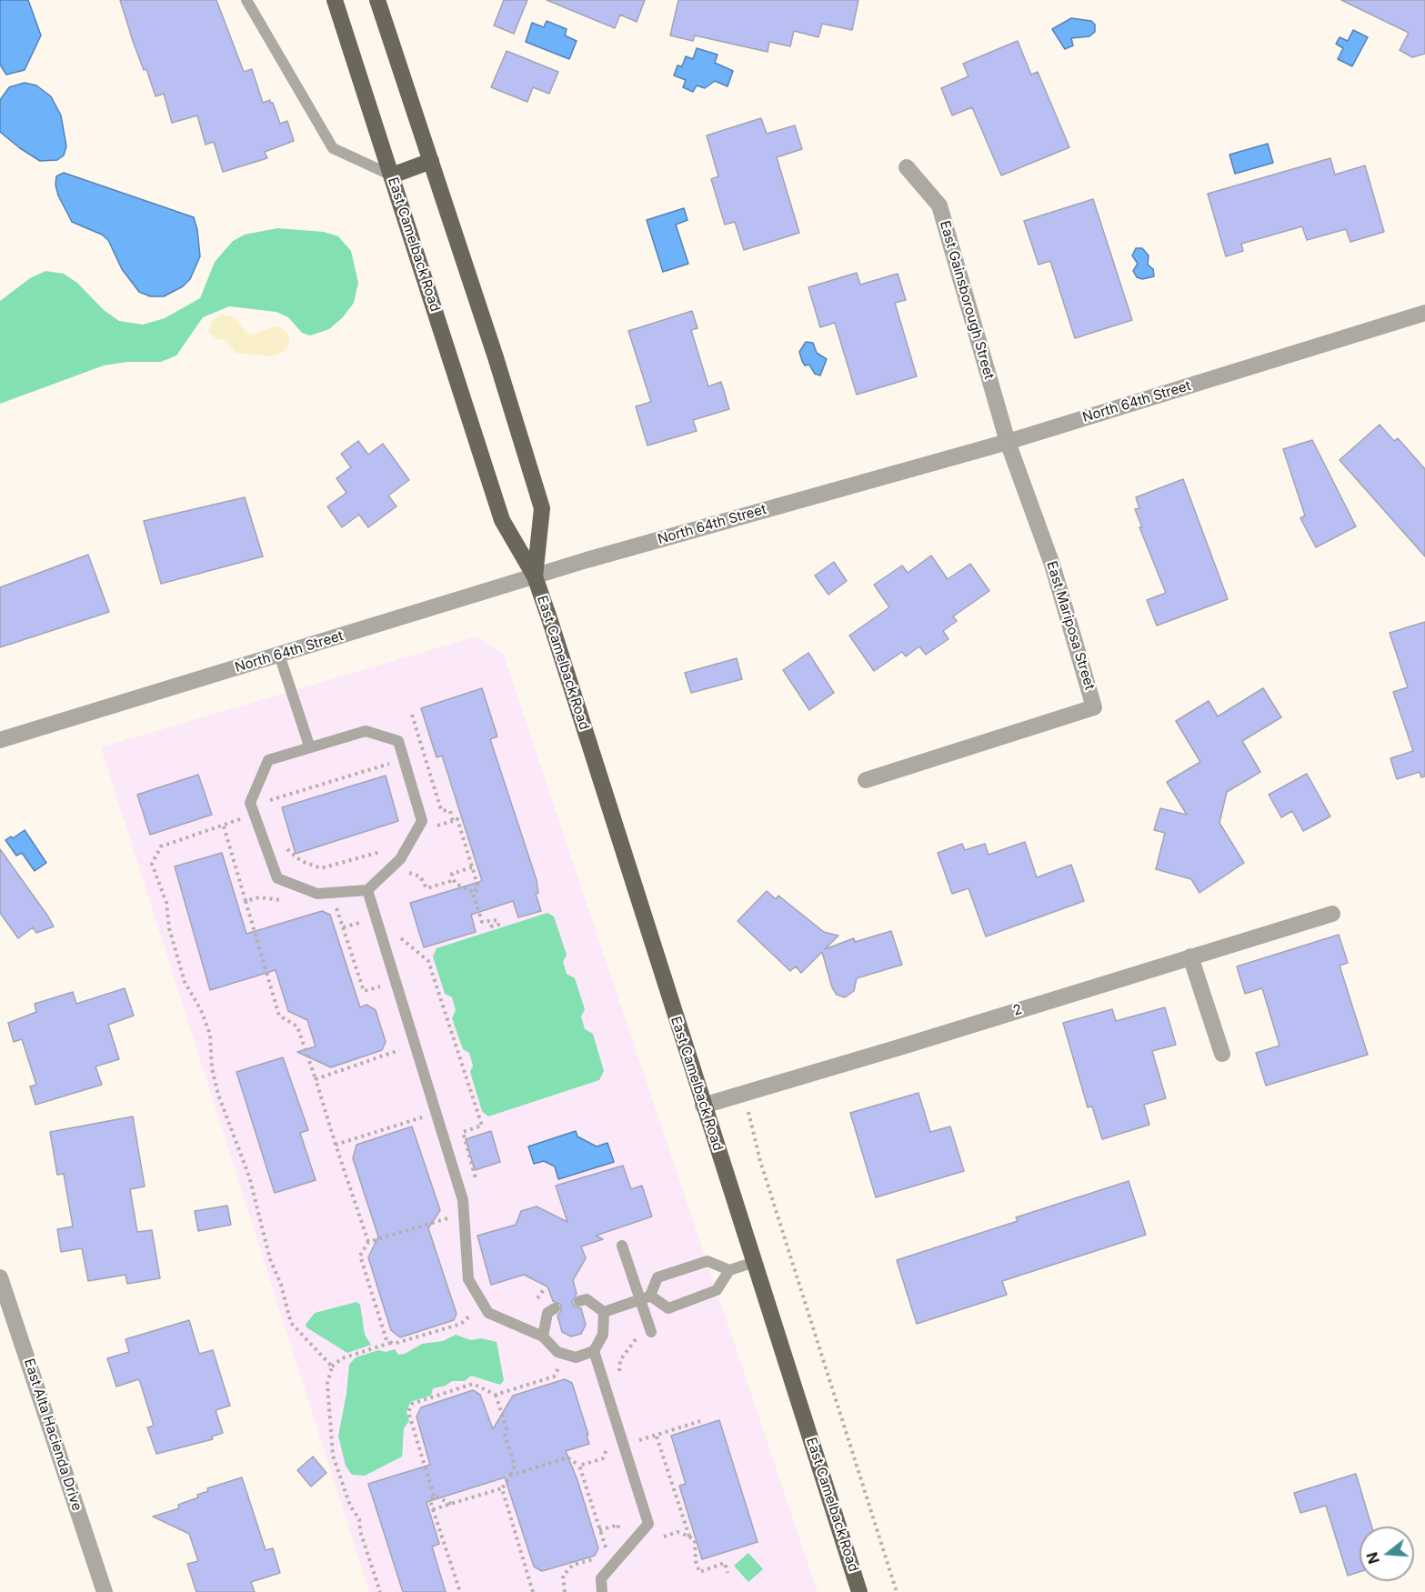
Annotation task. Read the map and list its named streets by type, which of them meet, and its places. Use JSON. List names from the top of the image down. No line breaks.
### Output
{"streets":{"main road":["East Camelback Road"],"street":["East Gainsborough Street","North 64th Street","East Mariposa Street","2","East Alta Hacienda Drive"]},"crossings":[["East Camelback Road","North 64th Street"],["East Camelback Road","2"],["East Gainsborough Street","North 64th Street"],["East Gainsborough Street","East Mariposa Street"],["North 64th Street","East Mariposa Street"]],"north":"left"}
